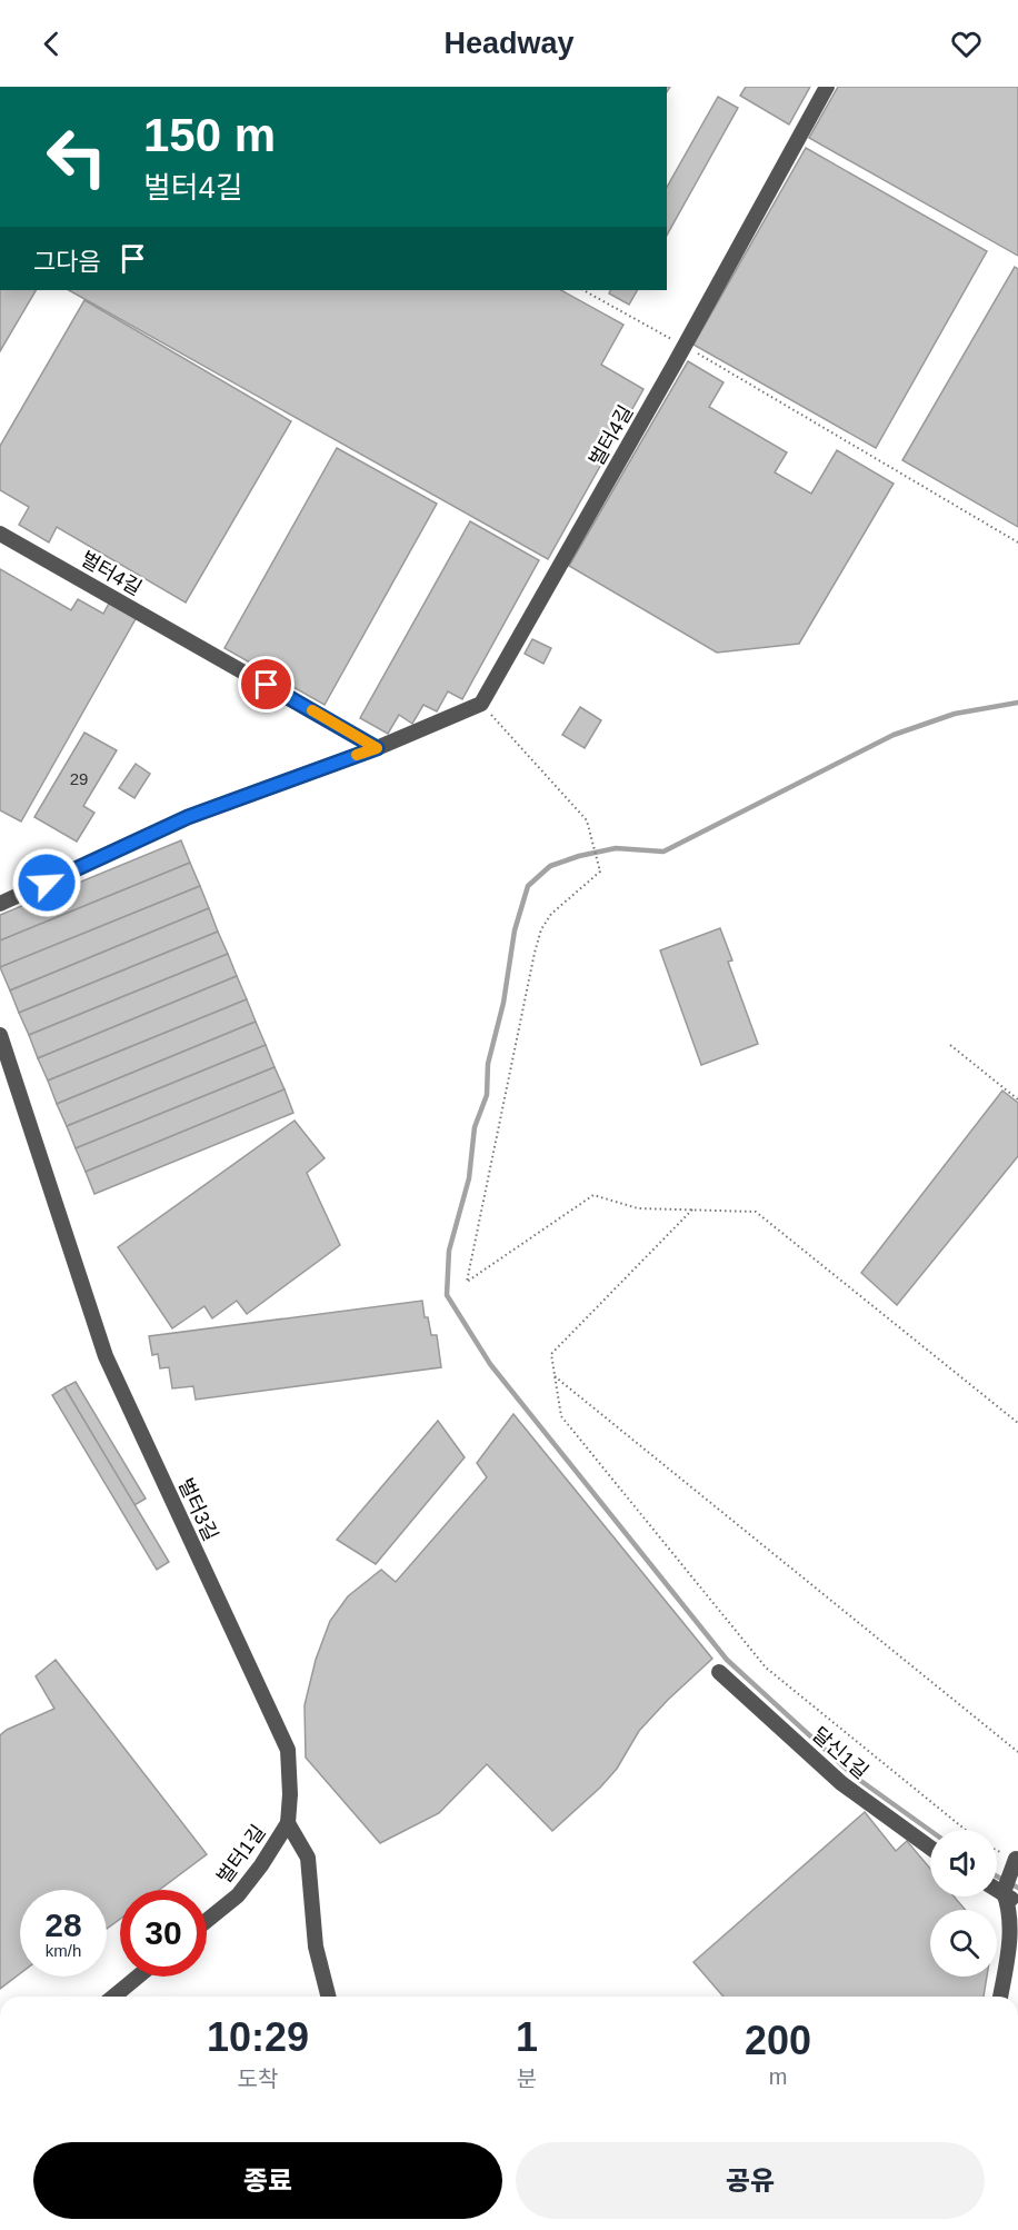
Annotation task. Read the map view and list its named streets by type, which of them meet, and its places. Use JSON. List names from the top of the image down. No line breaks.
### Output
{"streets":{"street":["벌터4길","벌터3길","달신1길","벌터1길"]},"crossings":[["벌터3길","벌터1길"]],"house_numbers":["29"],"page":{"header":"Headway","turn":["150 m","벌터4길"],"then":"그다음","speed":"28 km/h","limit":"30","eta":["10:29","도착","1","분","200","m"],"buttons":["종료","공유"]}}
